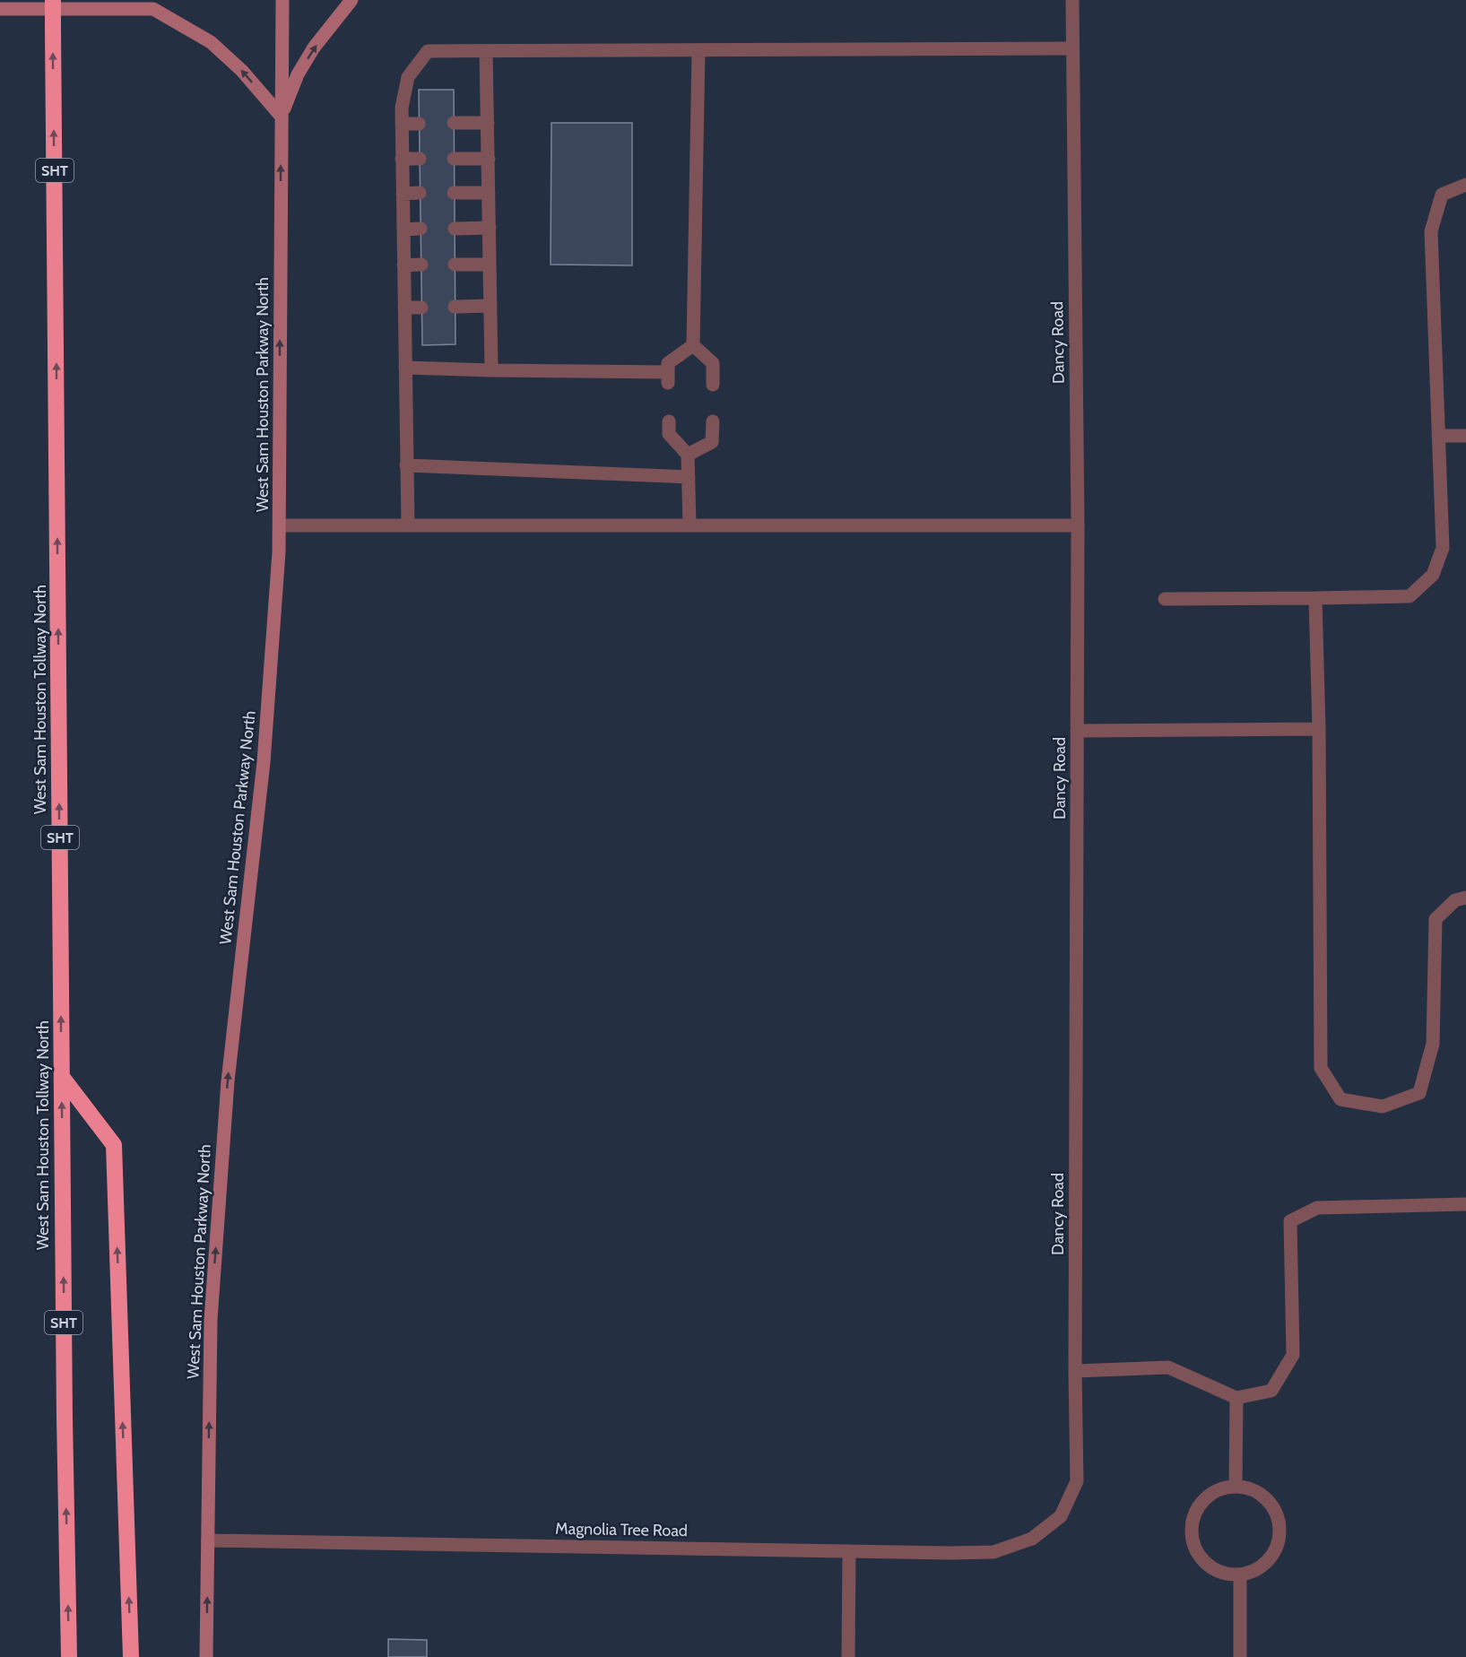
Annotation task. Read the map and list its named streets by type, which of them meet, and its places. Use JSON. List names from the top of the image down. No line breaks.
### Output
{"streets":{"highway":["SHT","West Sam Houston Tollway North"],"main road":["West Sam Houston Parkway North"],"street":["Dancy Road","Magnolia Tree Road"]},"crossings":[["Dancy Road","Magnolia Tree Road"],["West Sam Houston Parkway North","Magnolia Tree Road"]],"one_way":["West Sam Houston Parkway North"]}
